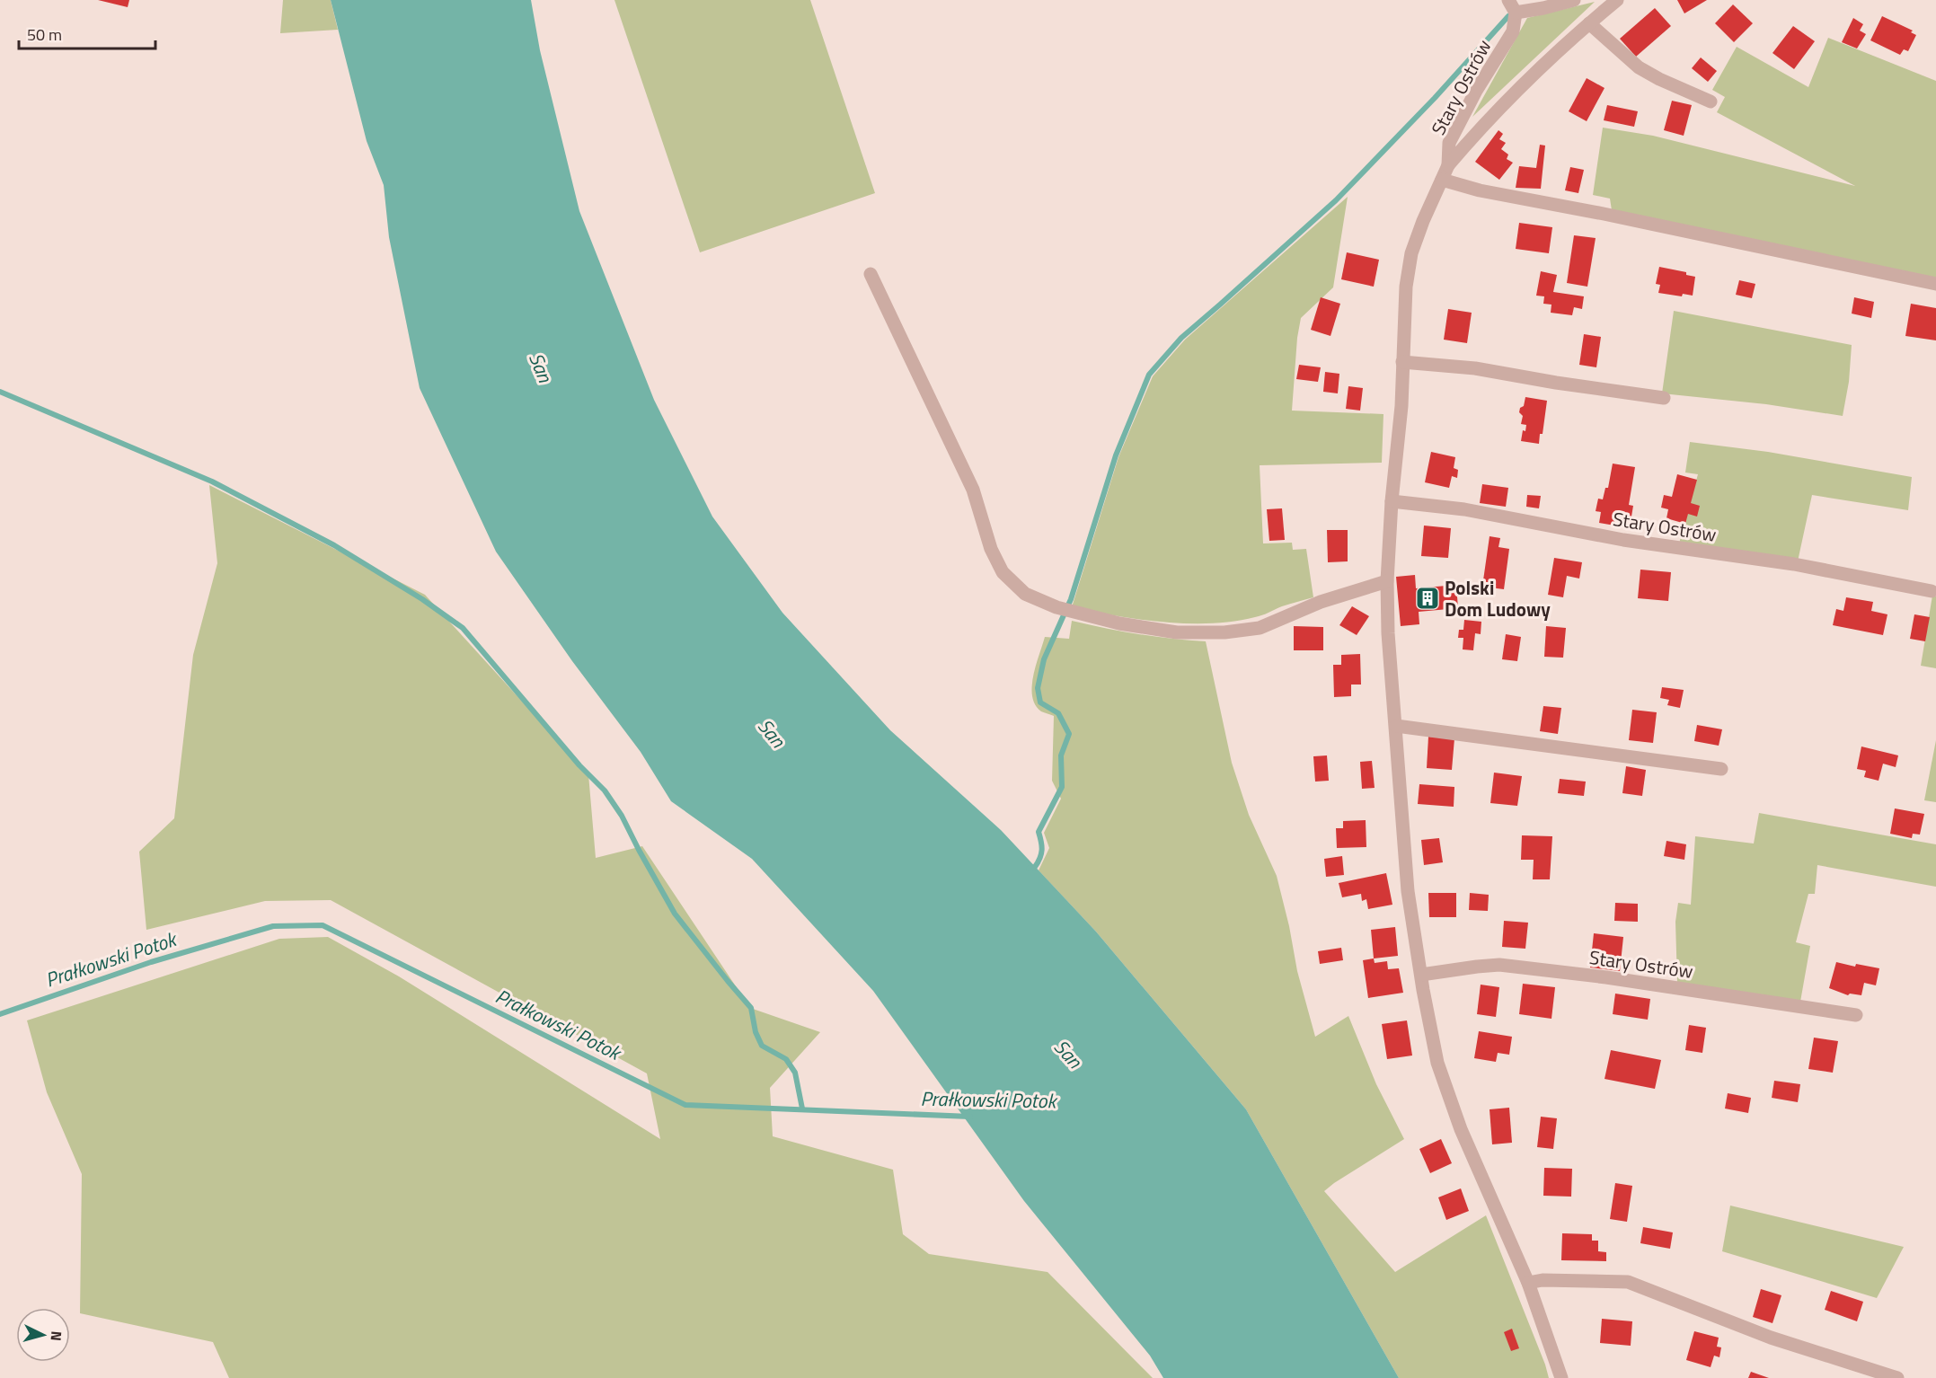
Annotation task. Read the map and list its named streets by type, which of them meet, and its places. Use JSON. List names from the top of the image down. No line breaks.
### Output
{"streets":{"street":["Stary Ostrów"]},"water":["San","Prałkowski Potok"],"places":{"building":["Polski Dom Ludowy"]},"scale_bar":"50 m","north":"right"}
